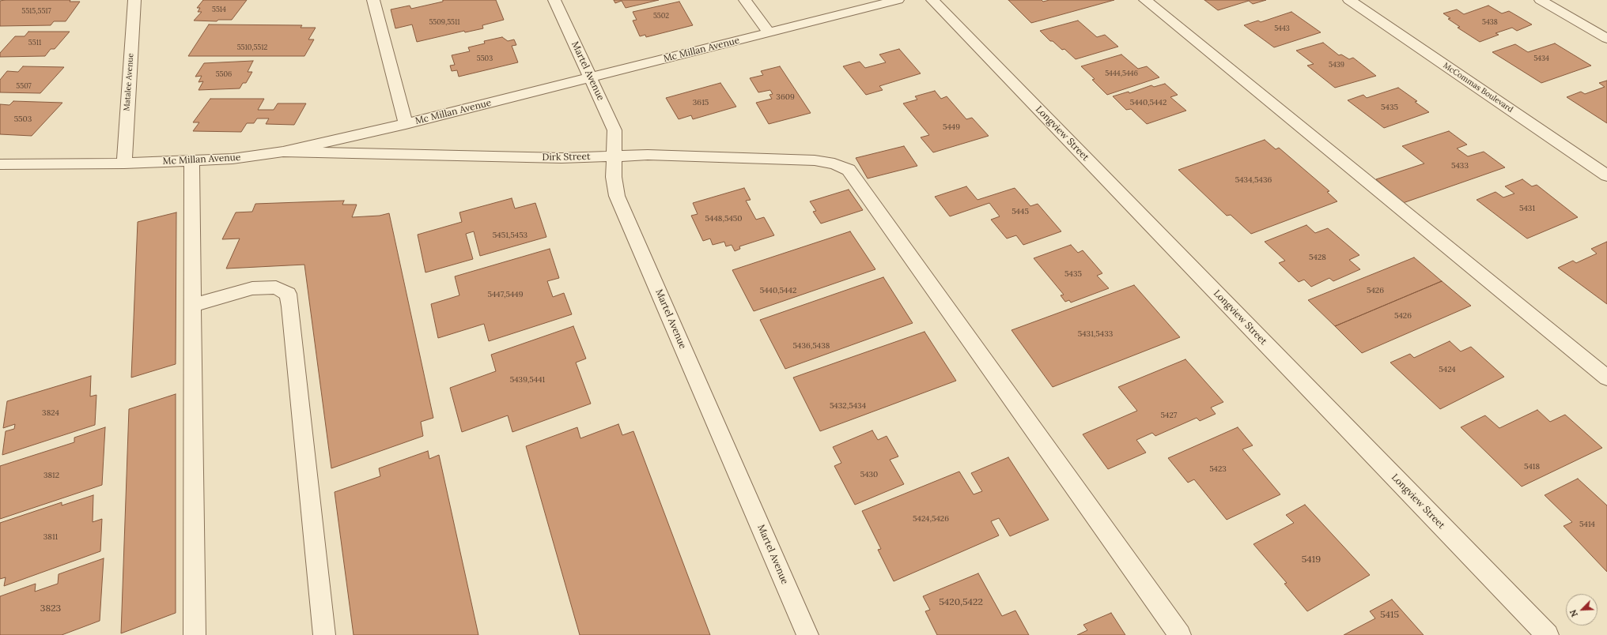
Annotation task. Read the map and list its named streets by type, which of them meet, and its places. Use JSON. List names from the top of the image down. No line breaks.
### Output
{"streets":{"street":["Mc Millan Avenue","Martel Avenue","Matalee Avenue","McCommas Boulevard","Longview Street","Dirk Street"]},"crossings":[["Mc Millan Avenue","Martel Avenue"],["Mc Millan Avenue","Matalee Avenue"],["Mc Millan Avenue","Dirk Street"],["Martel Avenue","Dirk Street"]],"house_numbers":["5514","5515,5517","5502","5509,5511","5438","5443","5511","5510,5512","5503","5434","5439","5444,5446","5506","5507","3609","3615","5440,5442","5435","5503","5449","5433","5434,5436","5431","5445","5448,5450","5451,5453","5428","5435","5440,5442","5426","5447,5449","5426","5431,5433","5436,5438","5424","5439,5441","5432,5434","3824","5427","5418","5423","5430","3812","5424,5426","5414","3811","5419","5420,5422","3823","5415"],"north":"bottom left"}
